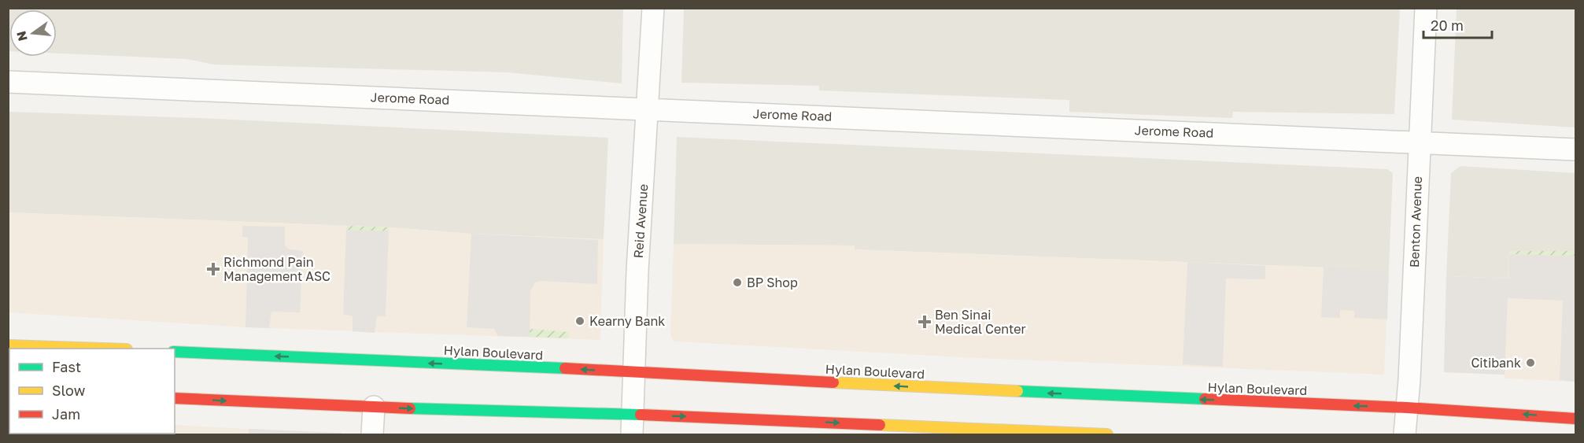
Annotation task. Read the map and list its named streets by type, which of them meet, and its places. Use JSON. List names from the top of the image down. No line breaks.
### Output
{"streets":{"main road":["Hylan Boulevard"],"street":["Jerome Road","Reid Avenue","Benton Avenue"]},"crossings":[["Jerome Road","Reid Avenue"],["Jerome Road","Benton Avenue"],["Reid Avenue","Hylan Boulevard"],["Benton Avenue","Hylan Boulevard"]],"places":{"health":["Richmond Pain Management ASC","Ben Sinai Medical Center"],"other":["BP Shop","Kearny Bank","Citibank"]},"legend":["Fast","Slow","Jam"],"scale_bar":"20 m","north":"left"}
